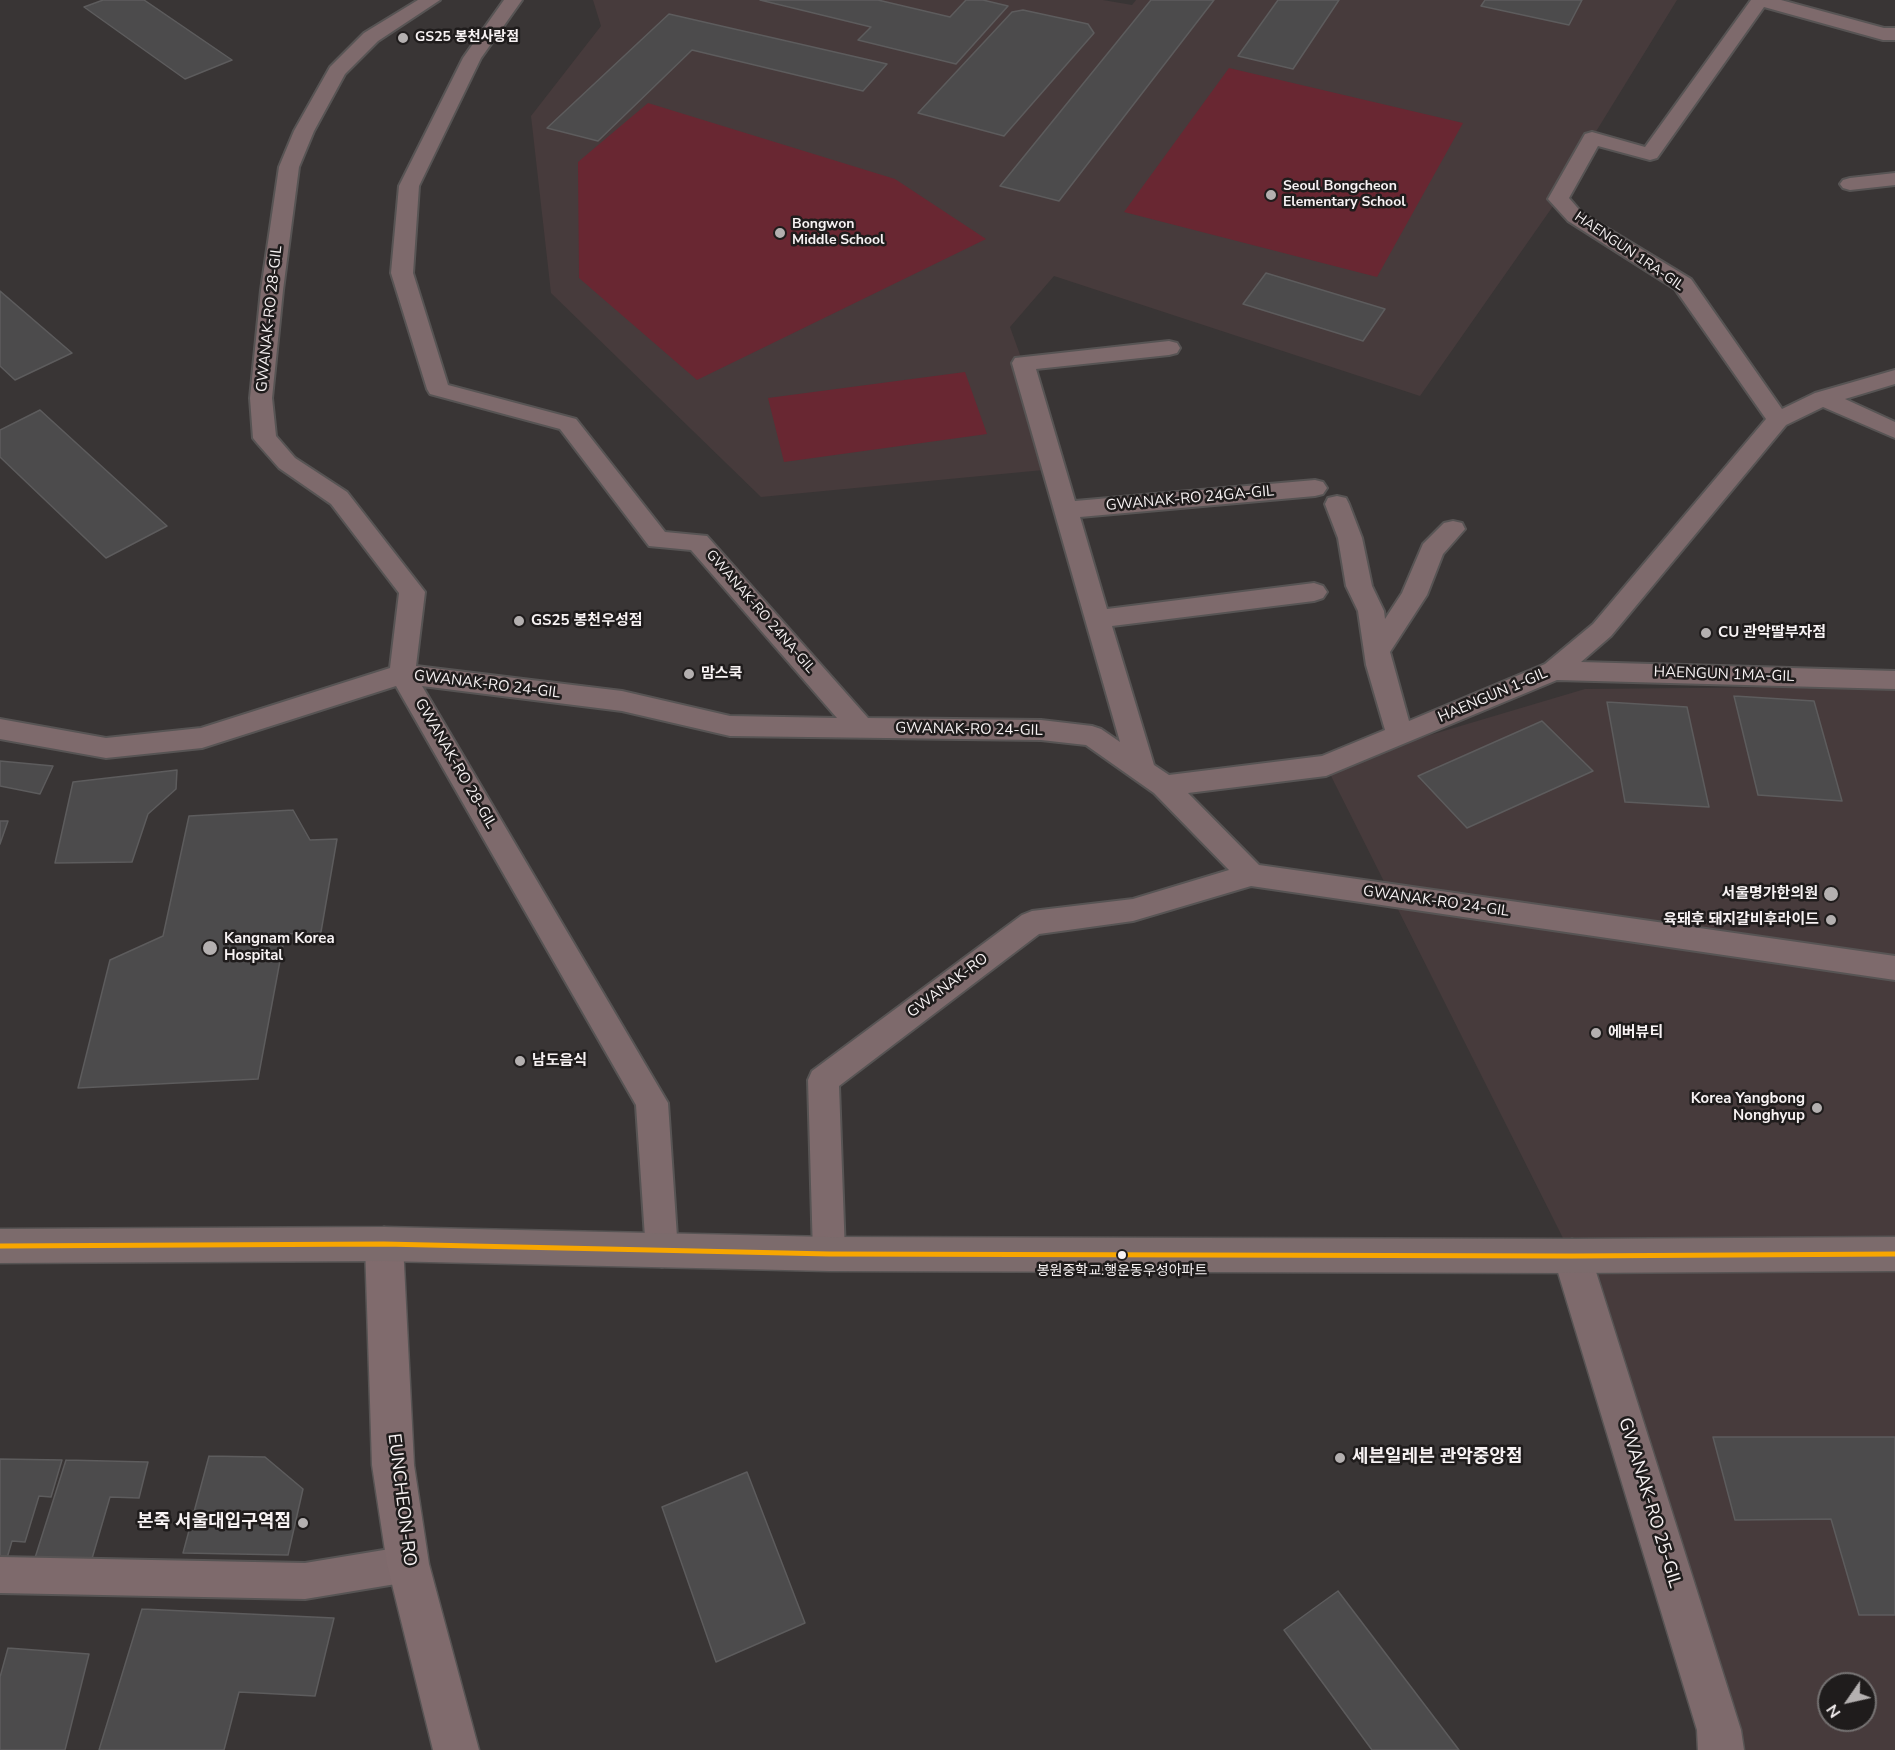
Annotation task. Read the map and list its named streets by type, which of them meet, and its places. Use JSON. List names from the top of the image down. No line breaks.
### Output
{"streets":{"main road":["EUNCHEON-RO"],"street":["GWANAK-RO 25-GIL"],"lane":["HAENGUN 1RA-GIL","GWANAK-RO 28-GIL","GWANAK-RO 24GA-GIL","GWANAK-RO 24NA-GIL","HAENGUN 1MA-GIL","GWANAK-RO 24-GIL","HAENGUN 1-GIL","GWANAK-RO"]},"crossings":[["HAENGUN 1RA-GIL","HAENGUN 1-GIL"],["GWANAK-RO 28-GIL","GWANAK-RO 24-GIL"],["GWANAK-RO 24NA-GIL","GWANAK-RO 24-GIL"],["HAENGUN 1MA-GIL","HAENGUN 1-GIL"],["GWANAK-RO 24-GIL","HAENGUN 1-GIL"],["GWANAK-RO 24-GIL","GWANAK-RO"]],"places":["GS25 봉천사랑점","Seoul Bongcheon Elementary School","Bongwon Middle School","GS25 봉천우성점","CU 관악딸부자점","맘스쿡","서울명가한의원","육돼후 돼지갈비후라이드","Kangnam Korea Hospital","에버뷰티","남도음식","Korea Yangbong Nonghyup","봉원중학교.행운동우성아파트","세븐일레븐 관악중앙점","본죽 서울대입구역점"],"north":"bottom left"}
